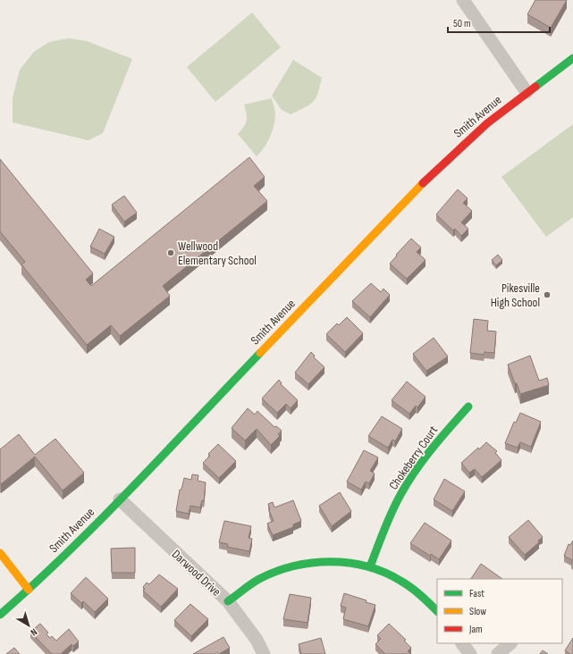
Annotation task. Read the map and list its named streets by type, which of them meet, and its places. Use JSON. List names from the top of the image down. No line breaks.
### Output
{"streets":{"main road":["Smith Avenue","Chokeberry Court"],"street":["Darwood Drive"]},"crossings":[["Smith Avenue","Darwood Drive"]],"places":["Wellwood Elementary School","Pikesville High School"],"legend":["Fast","Slow","Jam"],"scale_bar":"50 m","north":"bottom right"}
